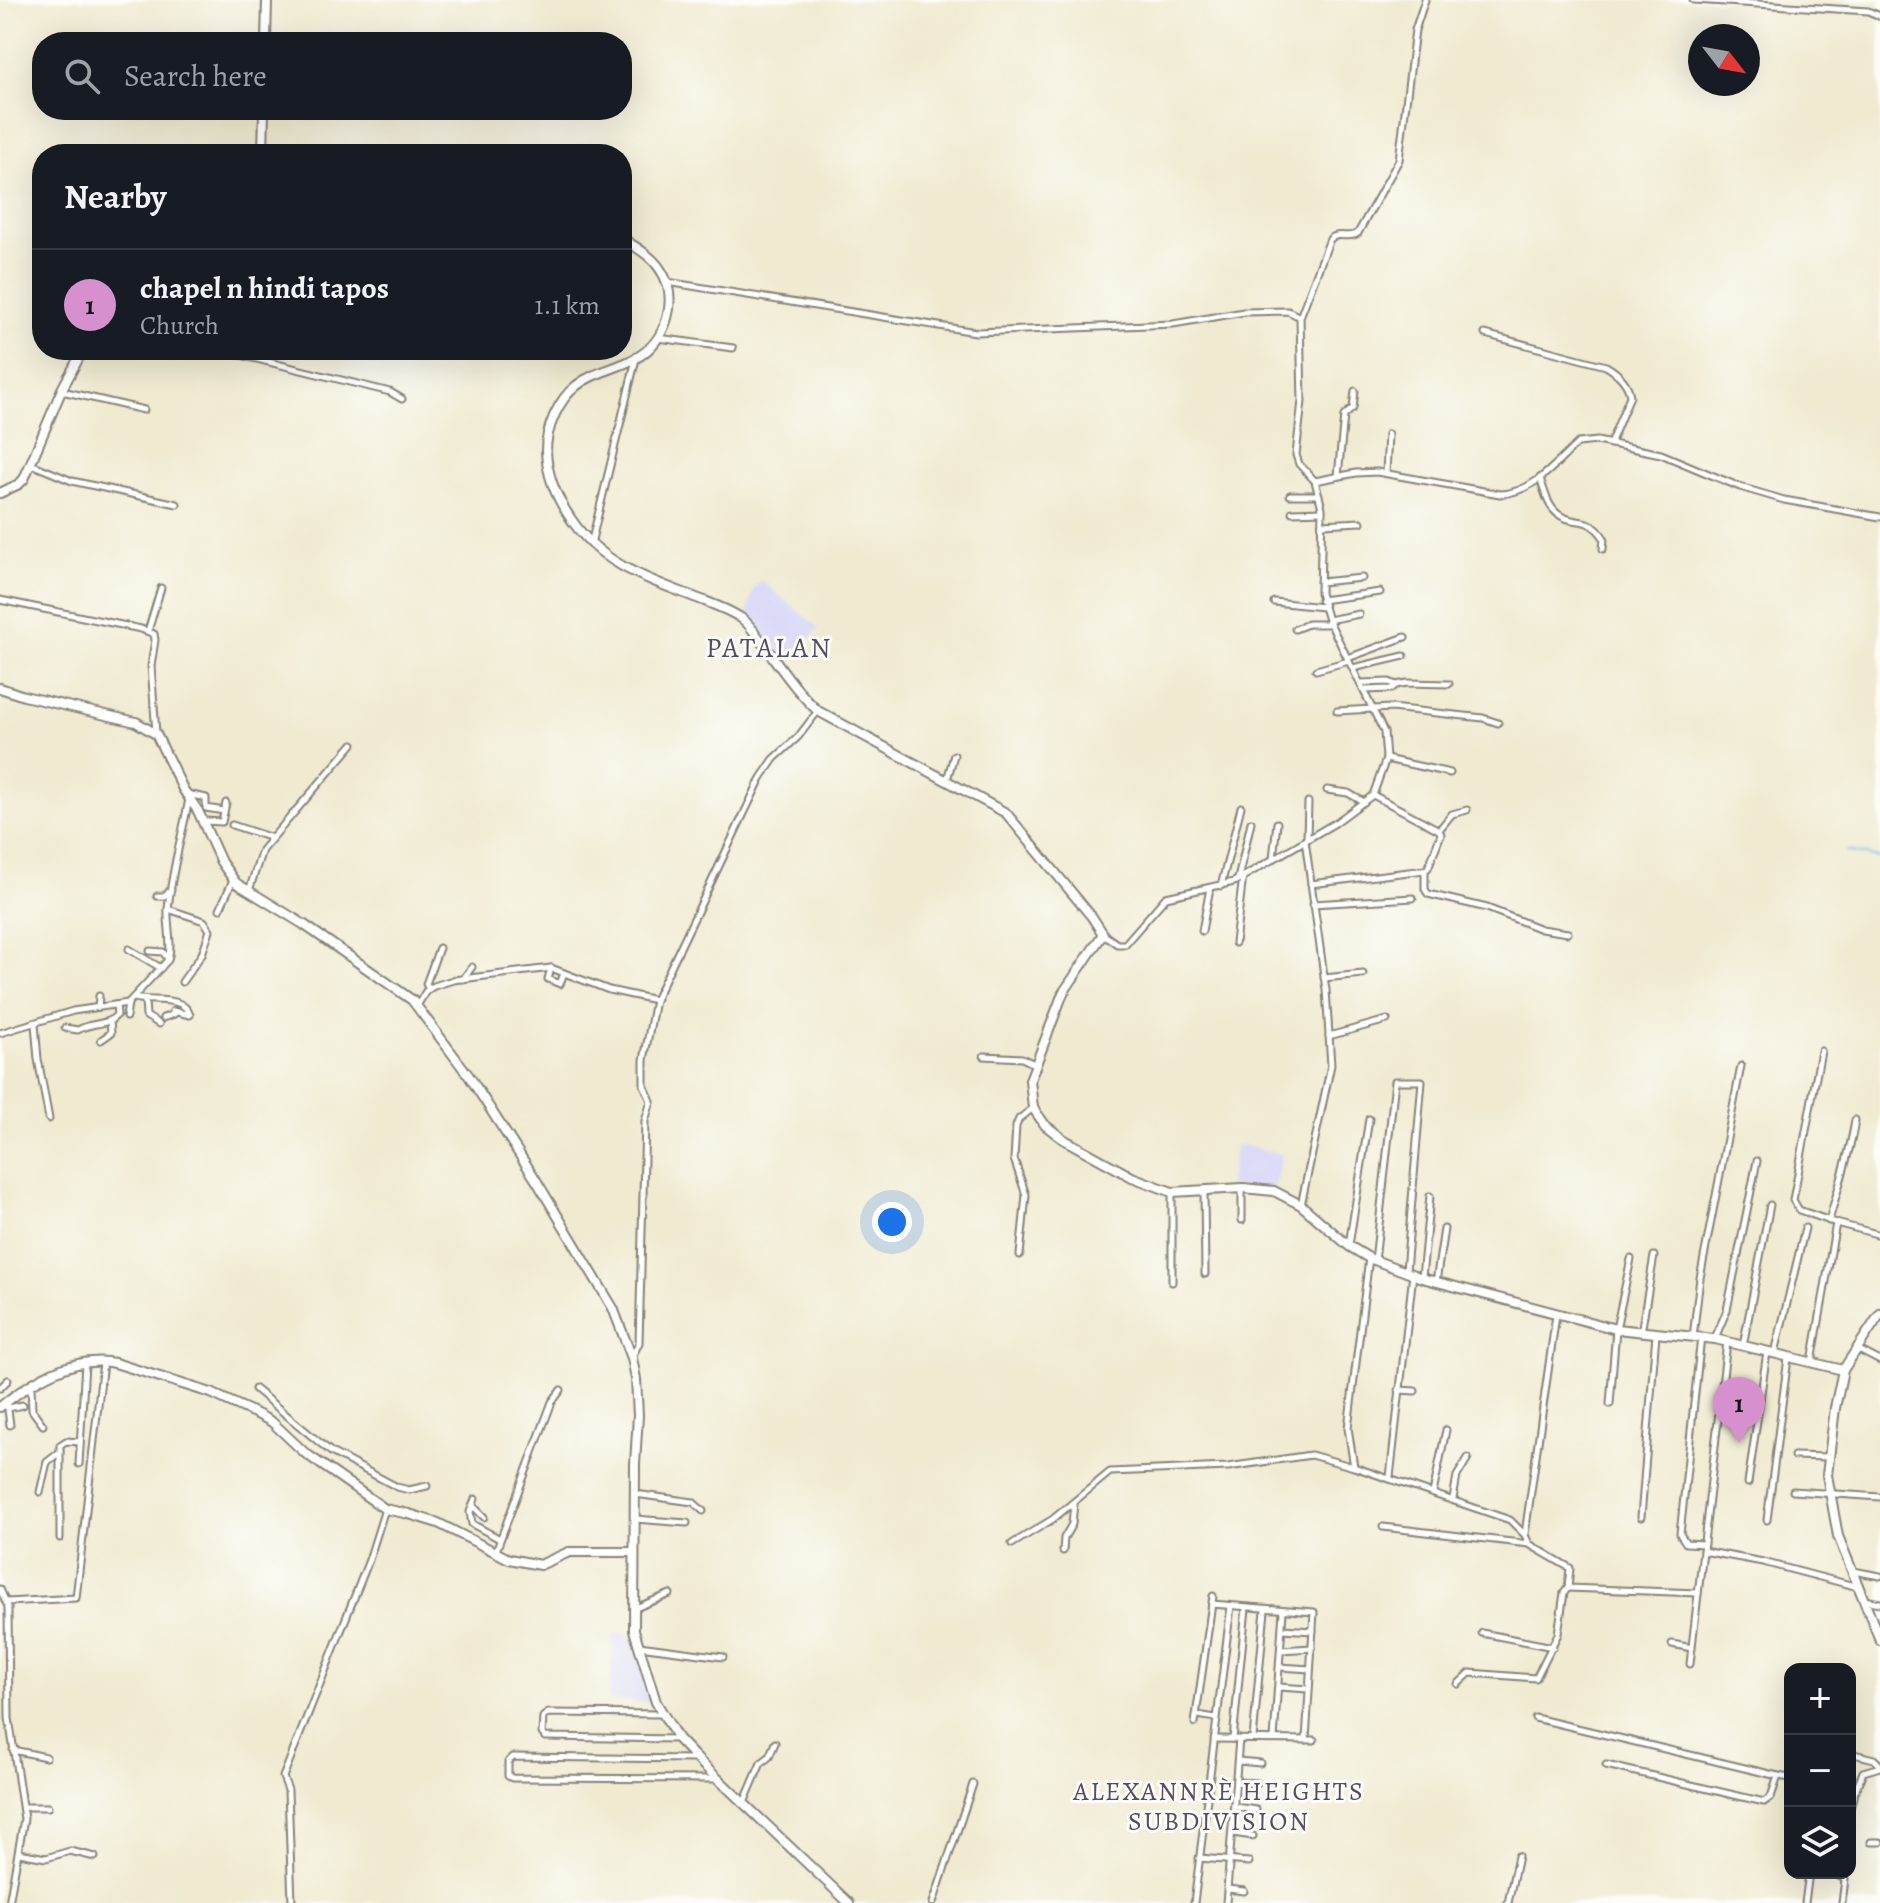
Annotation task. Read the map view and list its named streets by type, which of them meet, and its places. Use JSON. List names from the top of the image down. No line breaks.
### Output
{"districts":["PATALAN","ALEXANNRÈ HEIGHTS SUBDIVISION"],"north":"bottom right","page":{"search":"Search here","heading":"Nearby","list":[{"mark":"1","name":"chapel n hindi tapos","note":"Church","value":"1.1 km"}],"pins":"1","map_buttons":["+","−"]}}
